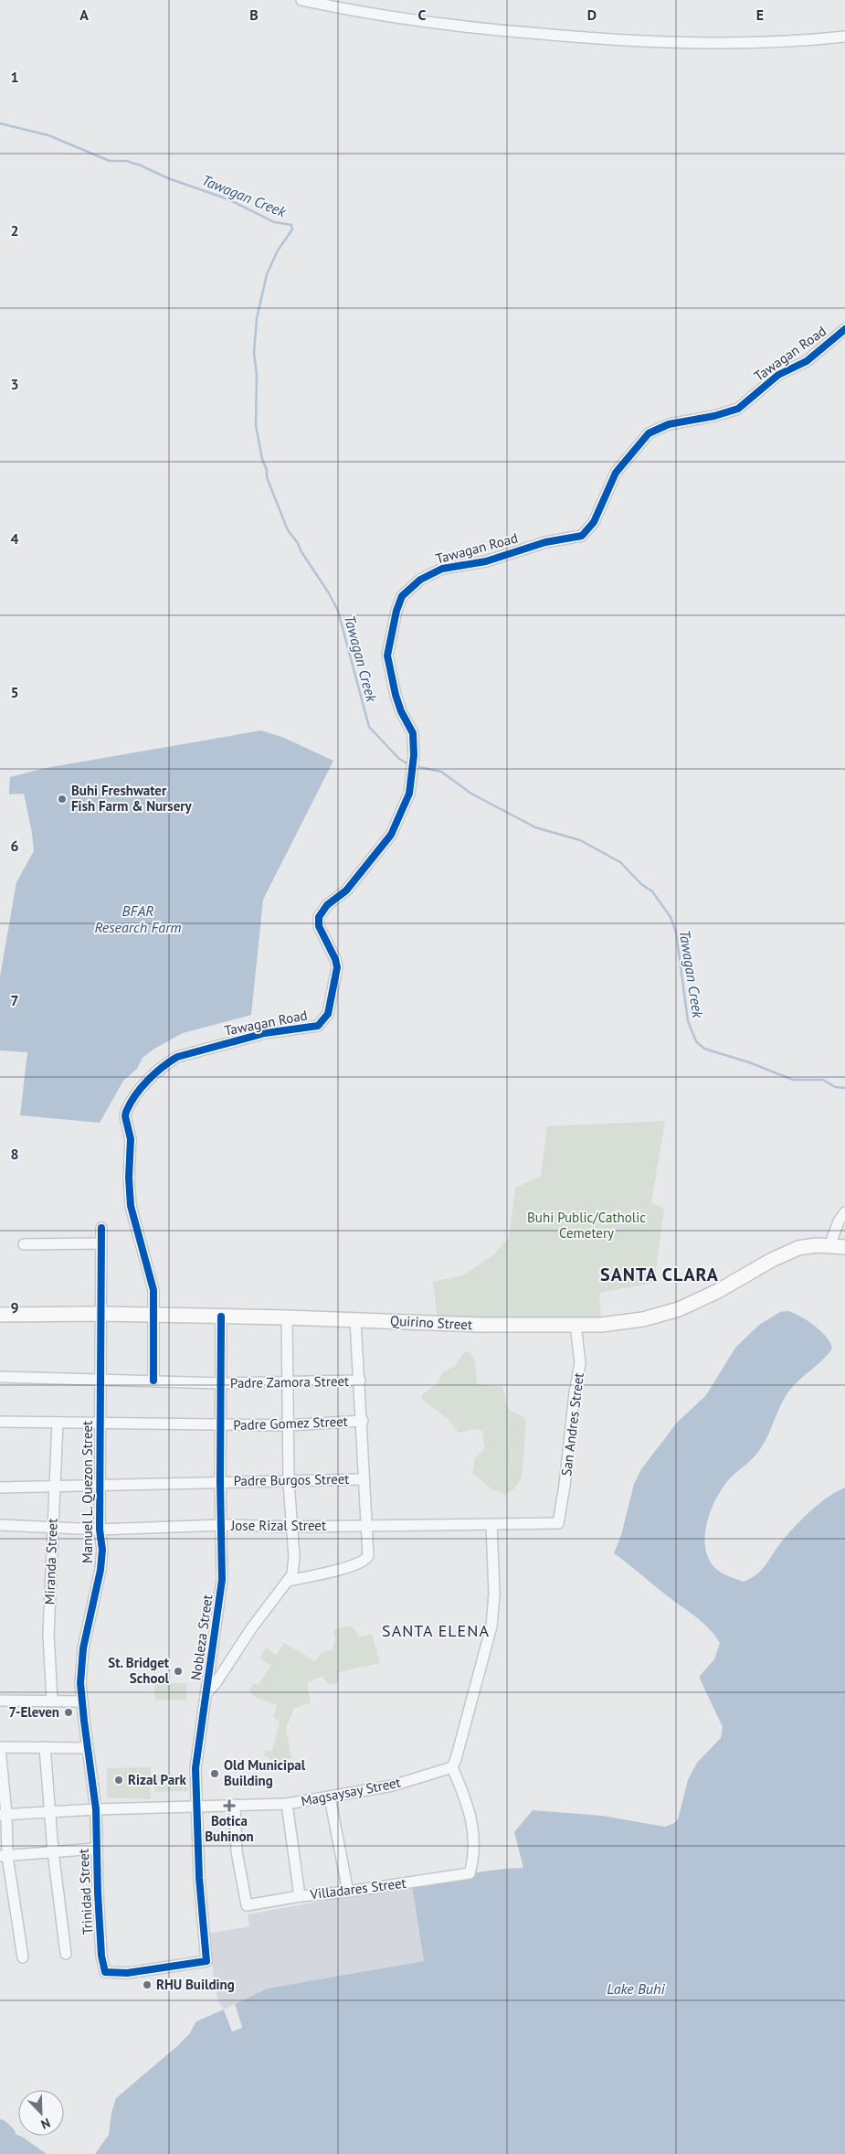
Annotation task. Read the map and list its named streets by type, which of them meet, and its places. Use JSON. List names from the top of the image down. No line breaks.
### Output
{"streets":{"main road":["Quirino Street"],"street":["Tawagan Road","Padre Zamora Street","Padre Gomez Street","San Andres Street","Padre Burgos Street","Manuel L. Quezon Street","Jose Rizal Street","Miranda Street","Nobleza Street","Magsaysay Street","Villadares Street","Trinidad Street"]},"crossings":[["Tawagan Road","Quirino Street"],["Tawagan Road","Padre Zamora Street"],["Quirino Street","San Andres Street"],["Quirino Street","Manuel L. Quezon Street"],["Quirino Street","Nobleza Street"],["Padre Zamora Street","Manuel L. Quezon Street"],["Padre Zamora Street","Nobleza Street"],["Padre Gomez Street","Manuel L. Quezon Street"],["Padre Gomez Street","Miranda Street"],["Padre Gomez Street","Nobleza Street"],["San Andres Street","Jose Rizal Street"],["Padre Burgos Street","Manuel L. Quezon Street"],["Padre Burgos Street","Miranda Street"],["Padre Burgos Street","Nobleza Street"],["Manuel L. Quezon Street","Jose Rizal Street"],["Manuel L. Quezon Street","Magsaysay Street"],["Manuel L. Quezon Street","Trinidad Street"],["Jose Rizal Street","Miranda Street"],["Jose Rizal Street","Nobleza Street"],["Nobleza Street","Magsaysay Street"],["Nobleza Street","Trinidad Street"],["Magsaysay Street","Villadares Street"],["Magsaysay Street","Trinidad Street"]],"districts":["SANTA CLARA","SANTA ELENA"],"water":["Tawagan Creek","BFAR Research Farm","Lake Buhi"],"parks":["Buhi Public/Catholic Cemetery"],"places":{"other":["Buhi Freshwater Fish Farm & Nursery","St. Bridget School","7-Eleven","Old Municipal Building","Rizal Park","RHU Building"],"health":["Botica Buhinon"]},"north":"bottom right","grid":{"columns":["A","B","C","D","E"],"rows":["1","2","3","4","5","6","7","8","9"]}}
